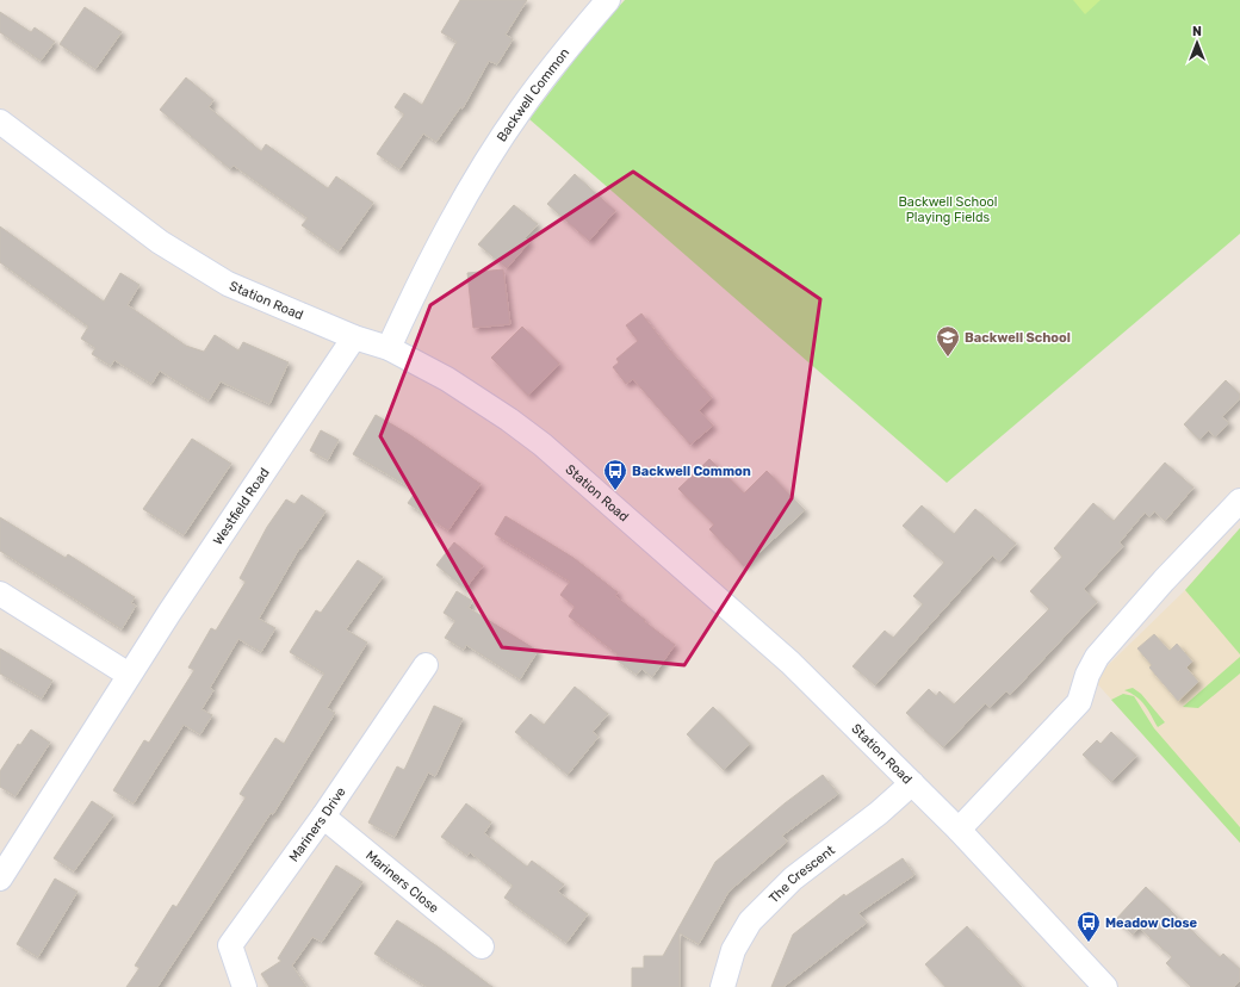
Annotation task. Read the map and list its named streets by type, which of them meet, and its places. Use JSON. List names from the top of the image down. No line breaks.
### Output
{"streets":{"street":["Backwell Common","Station Road","Westfield Road","Mariners Drive","The Crescent","Mariners Close"]},"crossings":[["Backwell Common","Station Road"],["Station Road","Westfield Road"],["Station Road","The Crescent"],["Mariners Drive","Mariners Close"]],"parks":["Backwell School Playing Fields"],"places":{"school or university":["Backwell School"],"bus stop":["Backwell Common","Meadow Close"]},"north":"top"}
